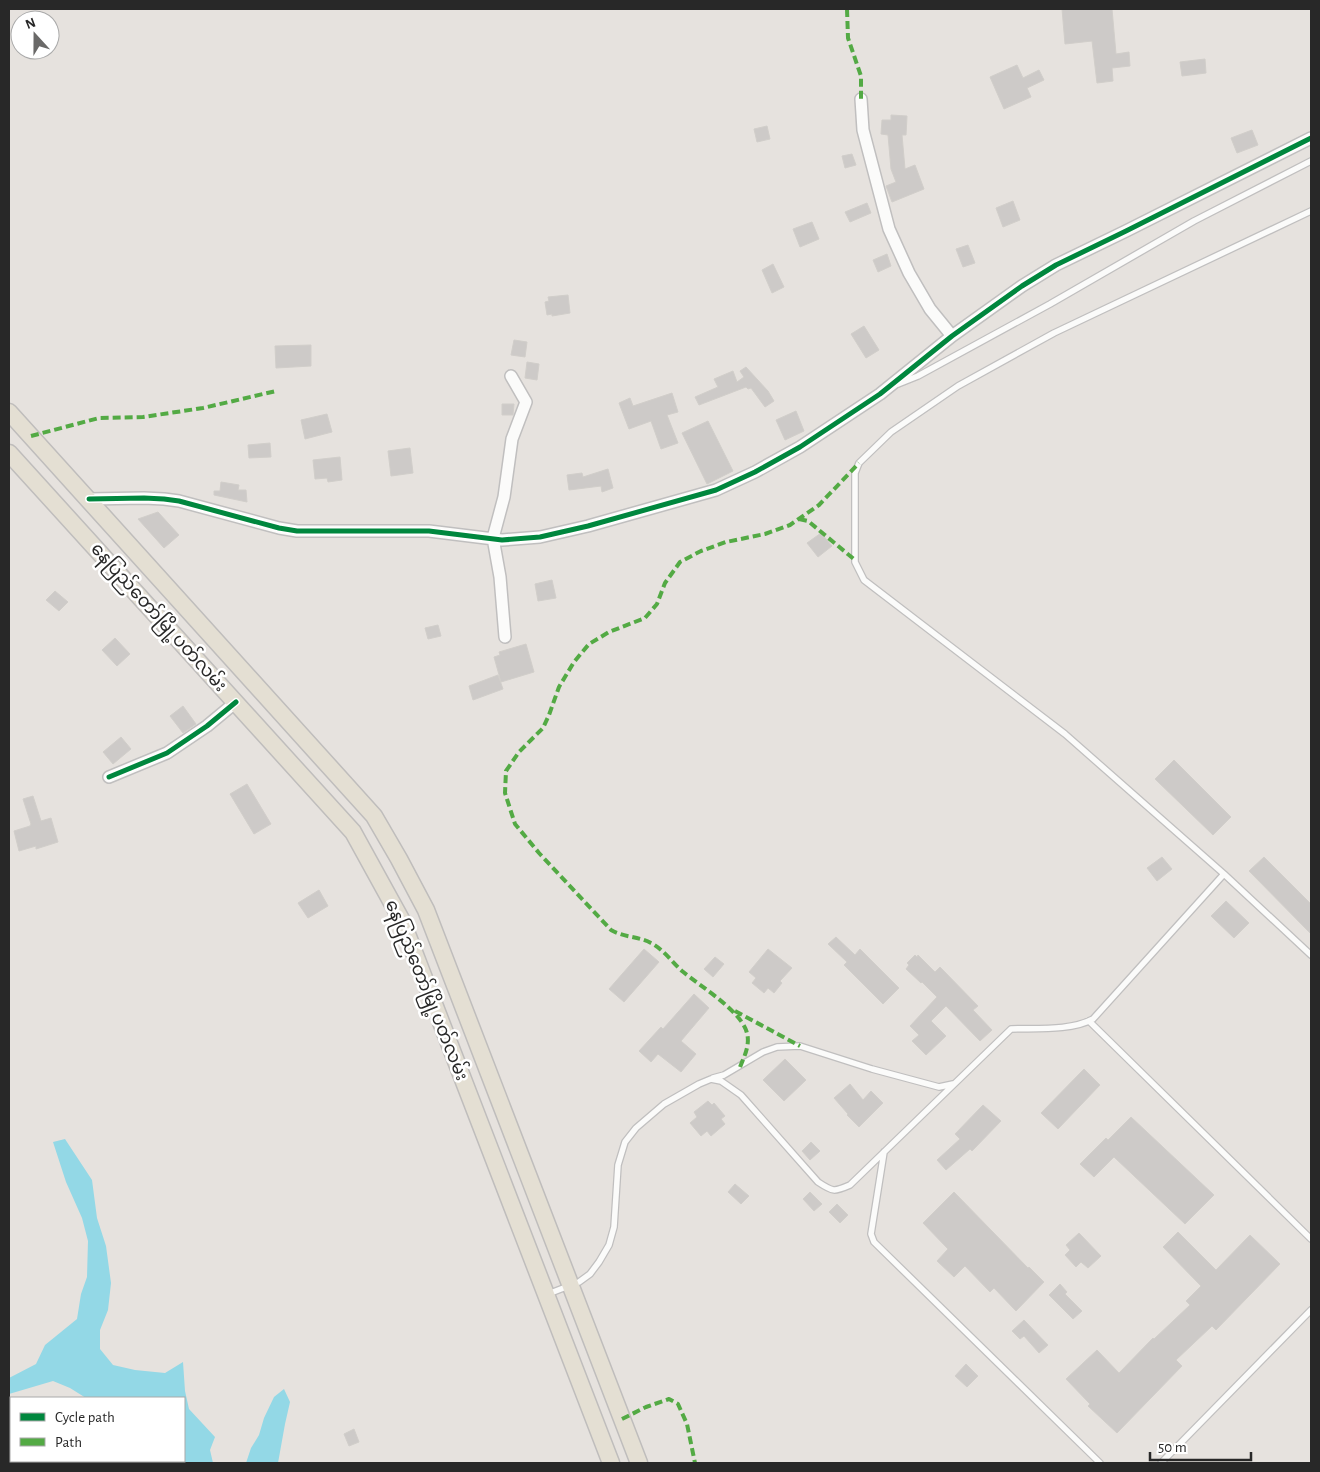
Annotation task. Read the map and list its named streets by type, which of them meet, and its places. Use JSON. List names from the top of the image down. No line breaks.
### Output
{"streets":{"main road":["နေပြည်တော်မြို့ပတ်လမ်း"]},"legend":["Cycle path","Path"],"scale_bar":"50 m","north":"top"}
